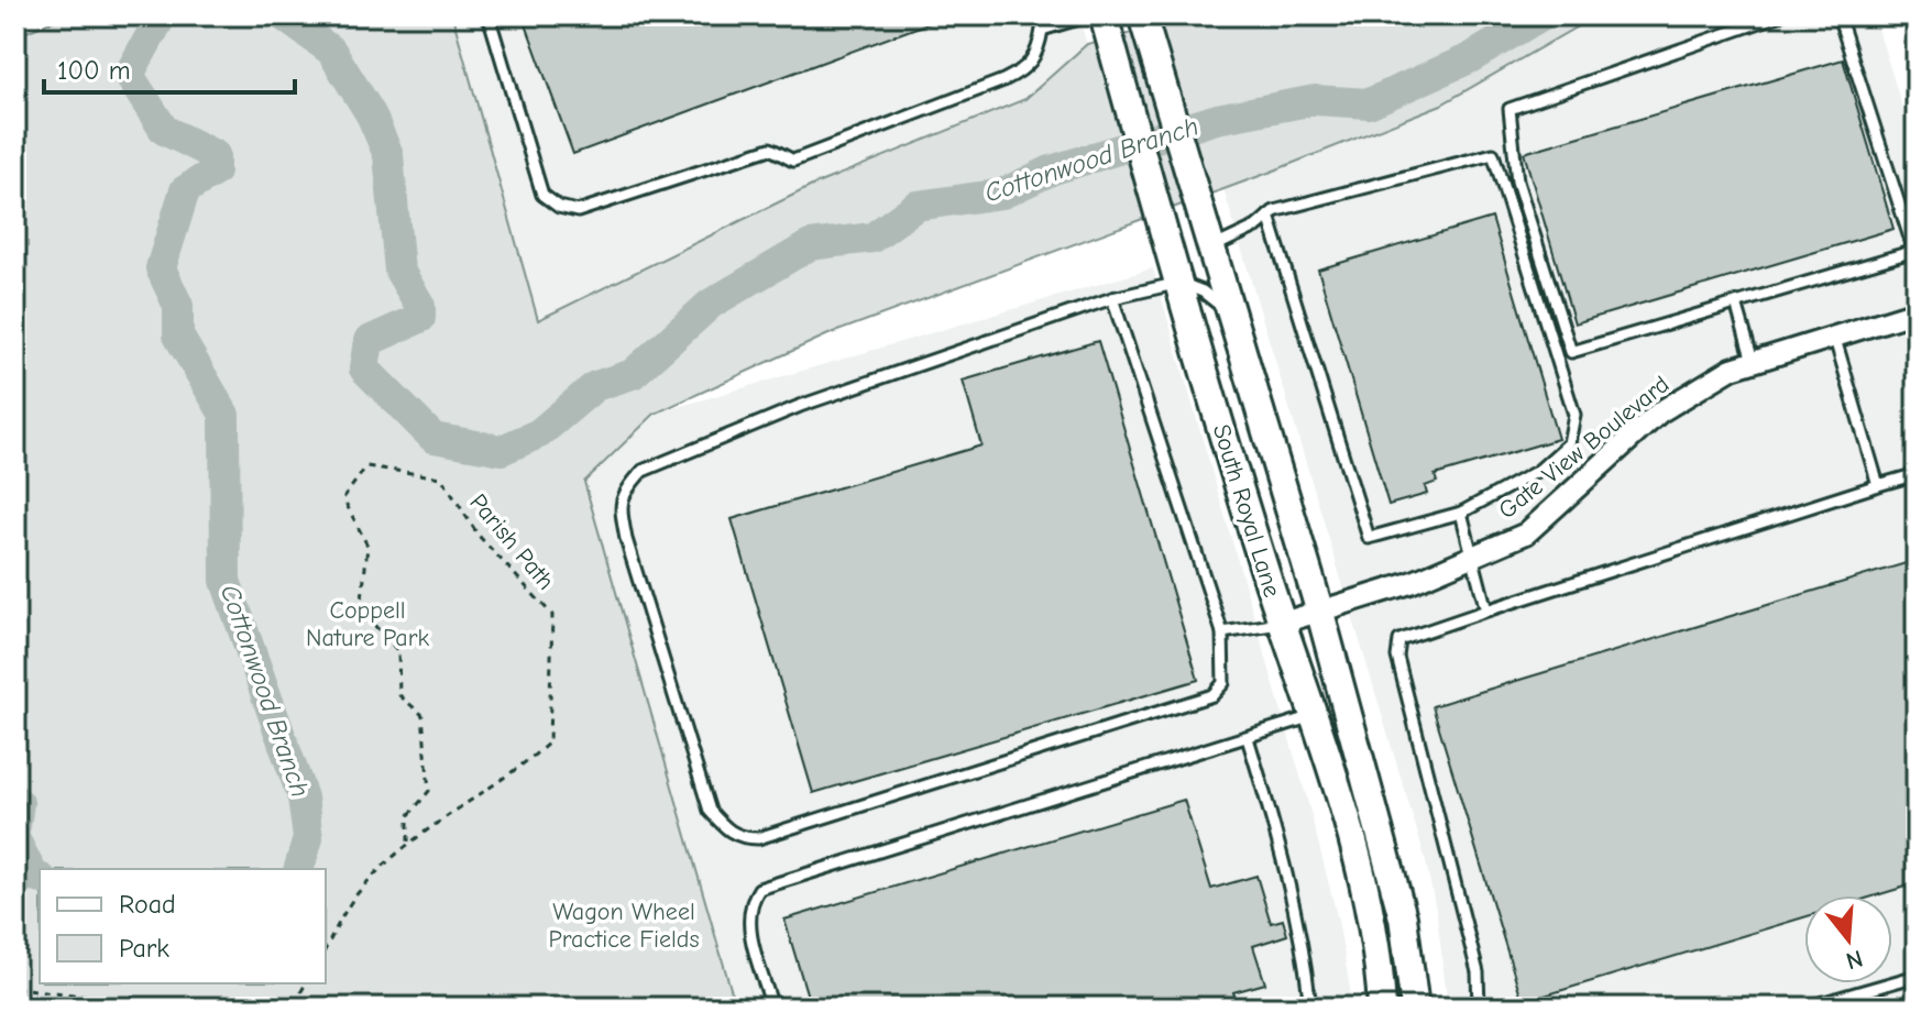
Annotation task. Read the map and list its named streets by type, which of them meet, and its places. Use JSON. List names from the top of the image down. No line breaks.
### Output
{"streets":{"main road":["South Royal Lane"],"street":["Gate View Boulevard"],"path":["Parish Path"]},"crossings":[["Gate View Boulevard","South Royal Lane"]],"water":["Cottonwood Branch"],"parks":["Coppell Nature Park","Wagon Wheel Practice Fields"],"legend":["Road","Park"],"scale_bar":"100 m","north":"bottom"}
